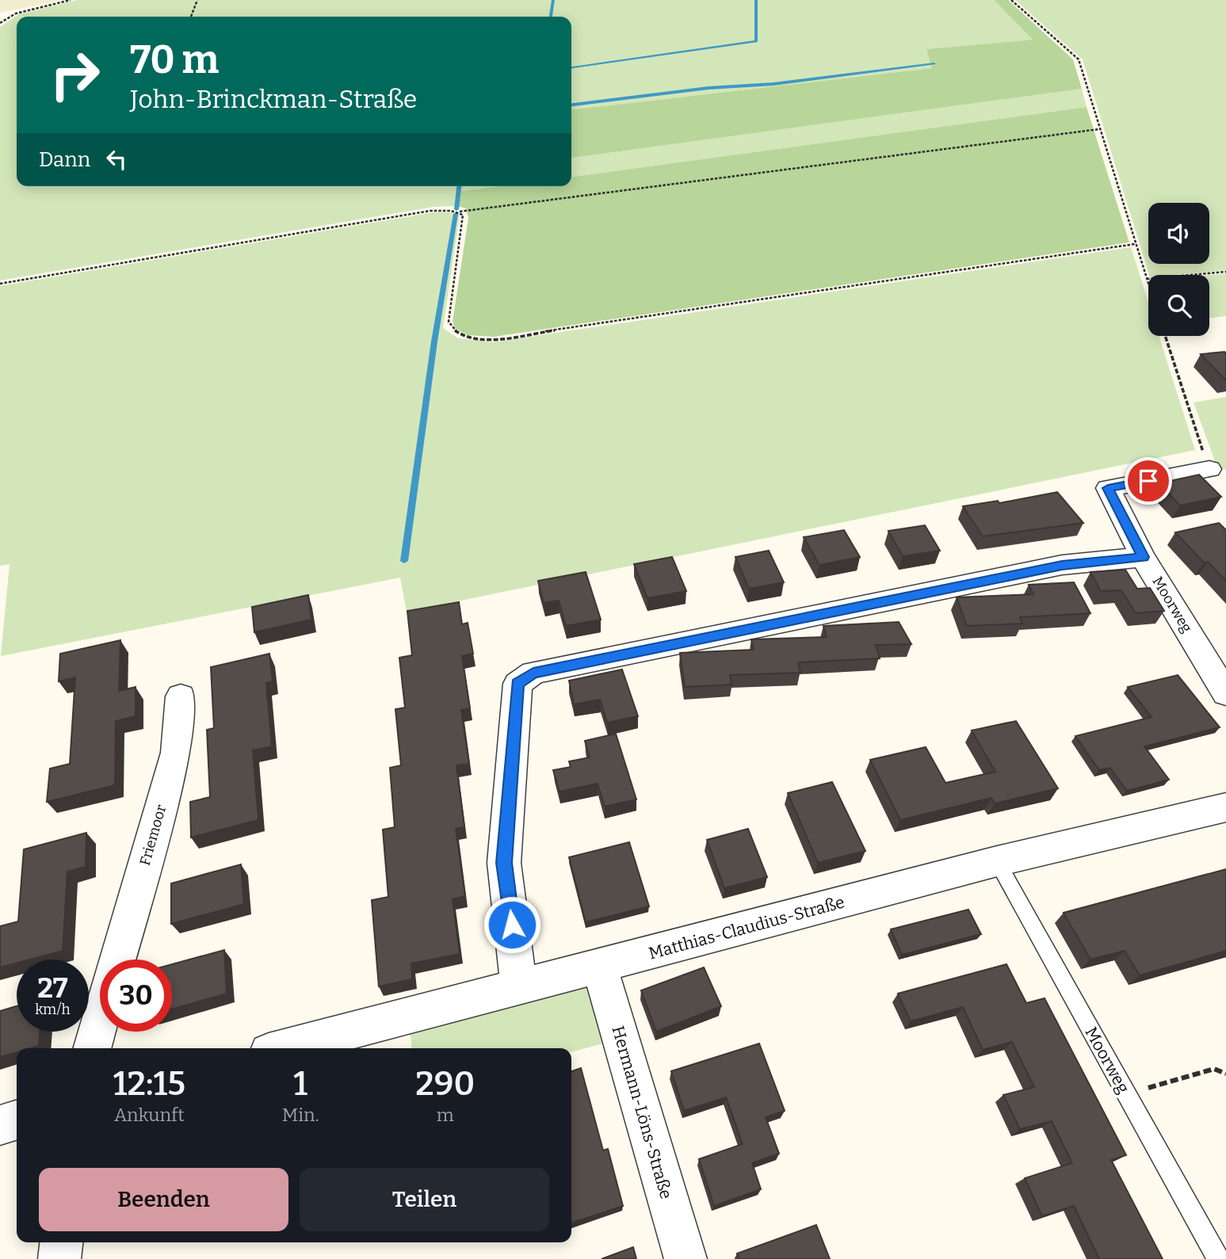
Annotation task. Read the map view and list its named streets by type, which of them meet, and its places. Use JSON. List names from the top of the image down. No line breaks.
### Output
{"streets":{"street":["Moorweg","Friemoor","Matthias-Claudius-Straße","Hermann-Löns-Straße"]},"crossings":[["Moorweg","Matthias-Claudius-Straße"],["Matthias-Claudius-Straße","Hermann-Löns-Straße"]],"page":{"turn":["70 m","John-Brinckman-Straße"],"then":"Dann","speed":"27 km/h","limit":"30","eta":["12:15","Ankunft","1","Min.","290","m"],"buttons":["Beenden","Teilen"]}}
